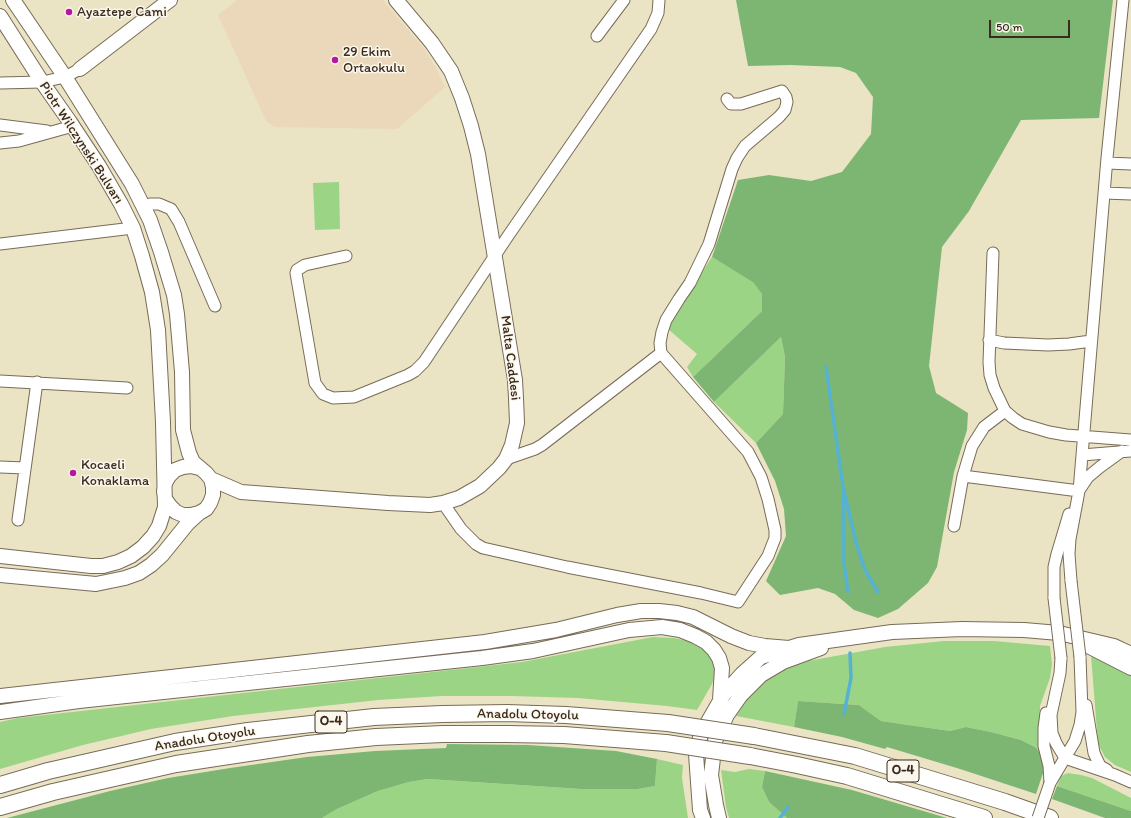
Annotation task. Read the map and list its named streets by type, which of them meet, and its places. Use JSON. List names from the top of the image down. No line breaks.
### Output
{"streets":{"highway":["Anadolu Otoyolu","O-4"],"main road":["Piotr Wilczynski Bulvarı","Malta Caddesi"]},"crossings":[["Piotr Wilczynski Bulvarı","Malta Caddesi"]],"places":["Ayaztepe Cami","29 Ekim Ortaokulu","Kocaeli Konaklama"],"scale_bar":"50 m"}
